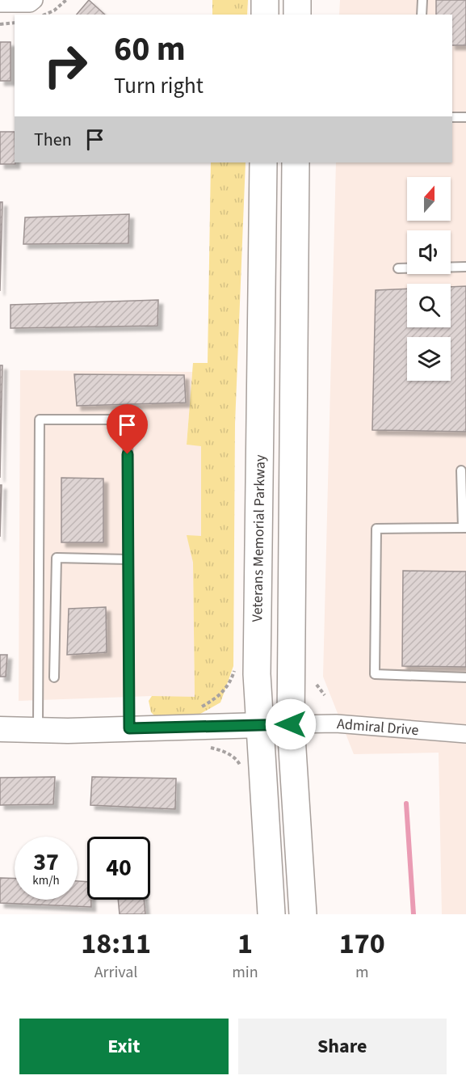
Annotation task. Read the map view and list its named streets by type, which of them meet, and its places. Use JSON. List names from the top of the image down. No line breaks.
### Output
{"streets":{"highway":["Veterans Memorial Parkway"],"street":["Admiral Drive"]},"crossings":[["Veterans Memorial Parkway","Admiral Drive"]],"north":"top","page":{"turn":["60 m","Turn right"],"then":"Then","speed":"37 km/h","limit":"40","eta":["18:11","Arrival","1","min","170","m"],"buttons":["Exit","Share"]}}
